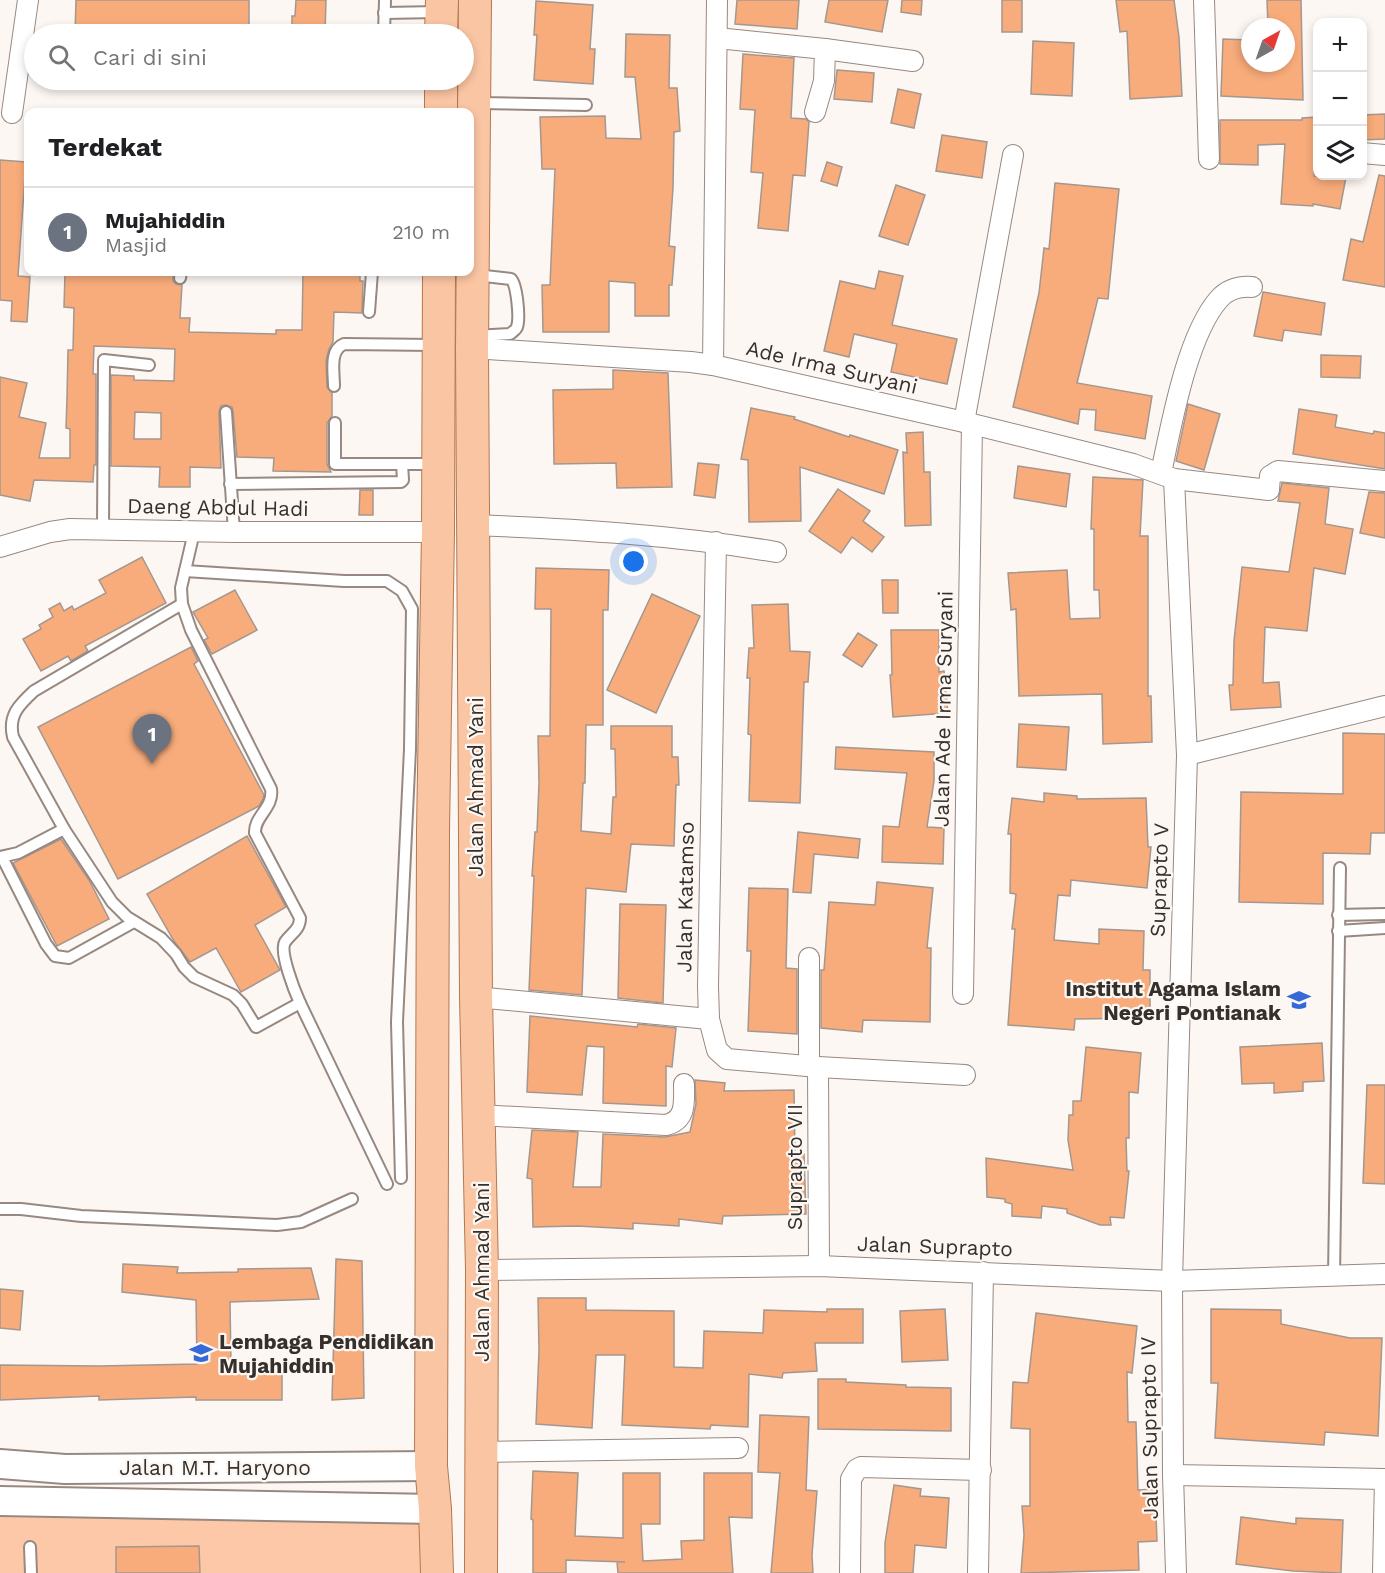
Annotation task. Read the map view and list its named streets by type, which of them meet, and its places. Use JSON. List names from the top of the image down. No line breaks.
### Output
{"streets":{"main road":["Jalan Ahmad Yani"],"street":["Ade Irma Suryani","Daeng Abdul Hadi","Jalan Ade Irma Suryani","Suprapto V","Jalan Katamso","Suprapto VII","Jalan Suprapto","Jalan Suprapto IV","Jalan M.T. Haryono"]},"crossings":[["Ade Irma Suryani","Jalan Ade Irma Suryani"],["Ade Irma Suryani","Jalan Ahmad Yani"],["Ade Irma Suryani","Suprapto V"],["Daeng Abdul Hadi","Jalan Ahmad Yani"],["Jalan Ahmad Yani","Jalan Suprapto"],["Jalan Ahmad Yani","Jalan M.T. Haryono"],["Suprapto V","Jalan Suprapto"],["Suprapto V","Jalan Suprapto IV"],["Jalan Katamso","Suprapto VII"],["Suprapto VII","Jalan Suprapto"],["Jalan Suprapto","Jalan Suprapto IV"]],"places":{"school or university":["Institut Agama Islam Negeri Pontianak","Lembaga Pendidikan Mujahiddin"]},"north":"top right","page":{"map_buttons":["+","−"],"search":"Cari di sini","heading":"Terdekat","list":[{"mark":"1","name":"Mujahiddin","note":"Masjid","value":"210 m"}],"pins":"1"}}
